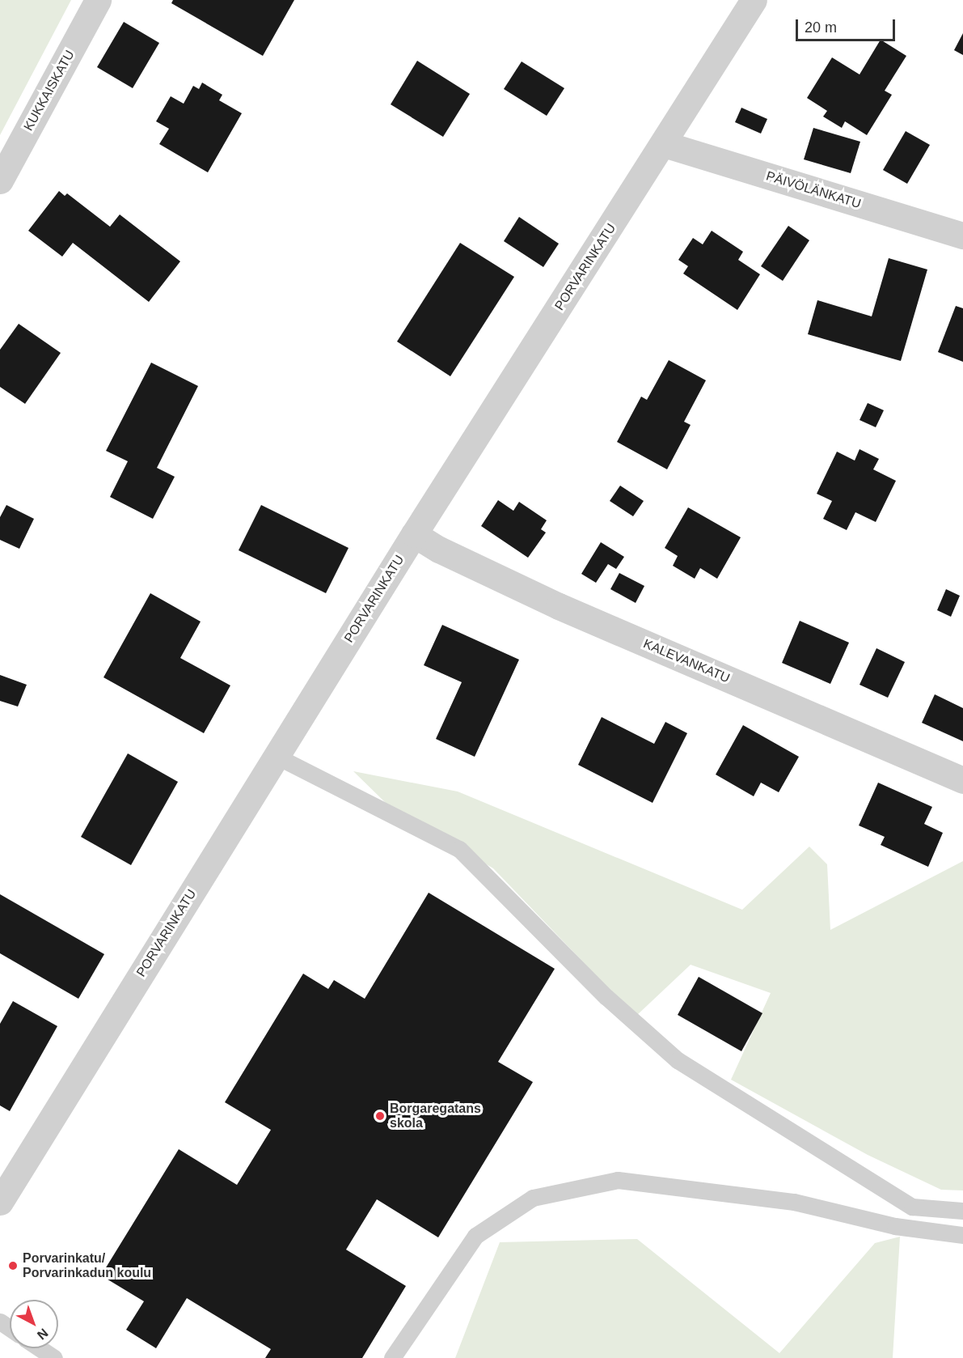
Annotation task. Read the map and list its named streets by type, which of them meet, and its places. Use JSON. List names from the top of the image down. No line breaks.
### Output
{"streets":{"street":["KUKKAISKATU","PÄIVÖLÄNKATU","PORVARINKATU","KALEVANKATU"]},"crossings":[["PÄIVÖLÄNKATU","PORVARINKATU"],["PORVARINKATU","KALEVANKATU"]],"places":["Borgaregatans skola","Porvarinkatu/ Porvarinkadun koulu"],"scale_bar":"20 m","north":"bottom right"}
